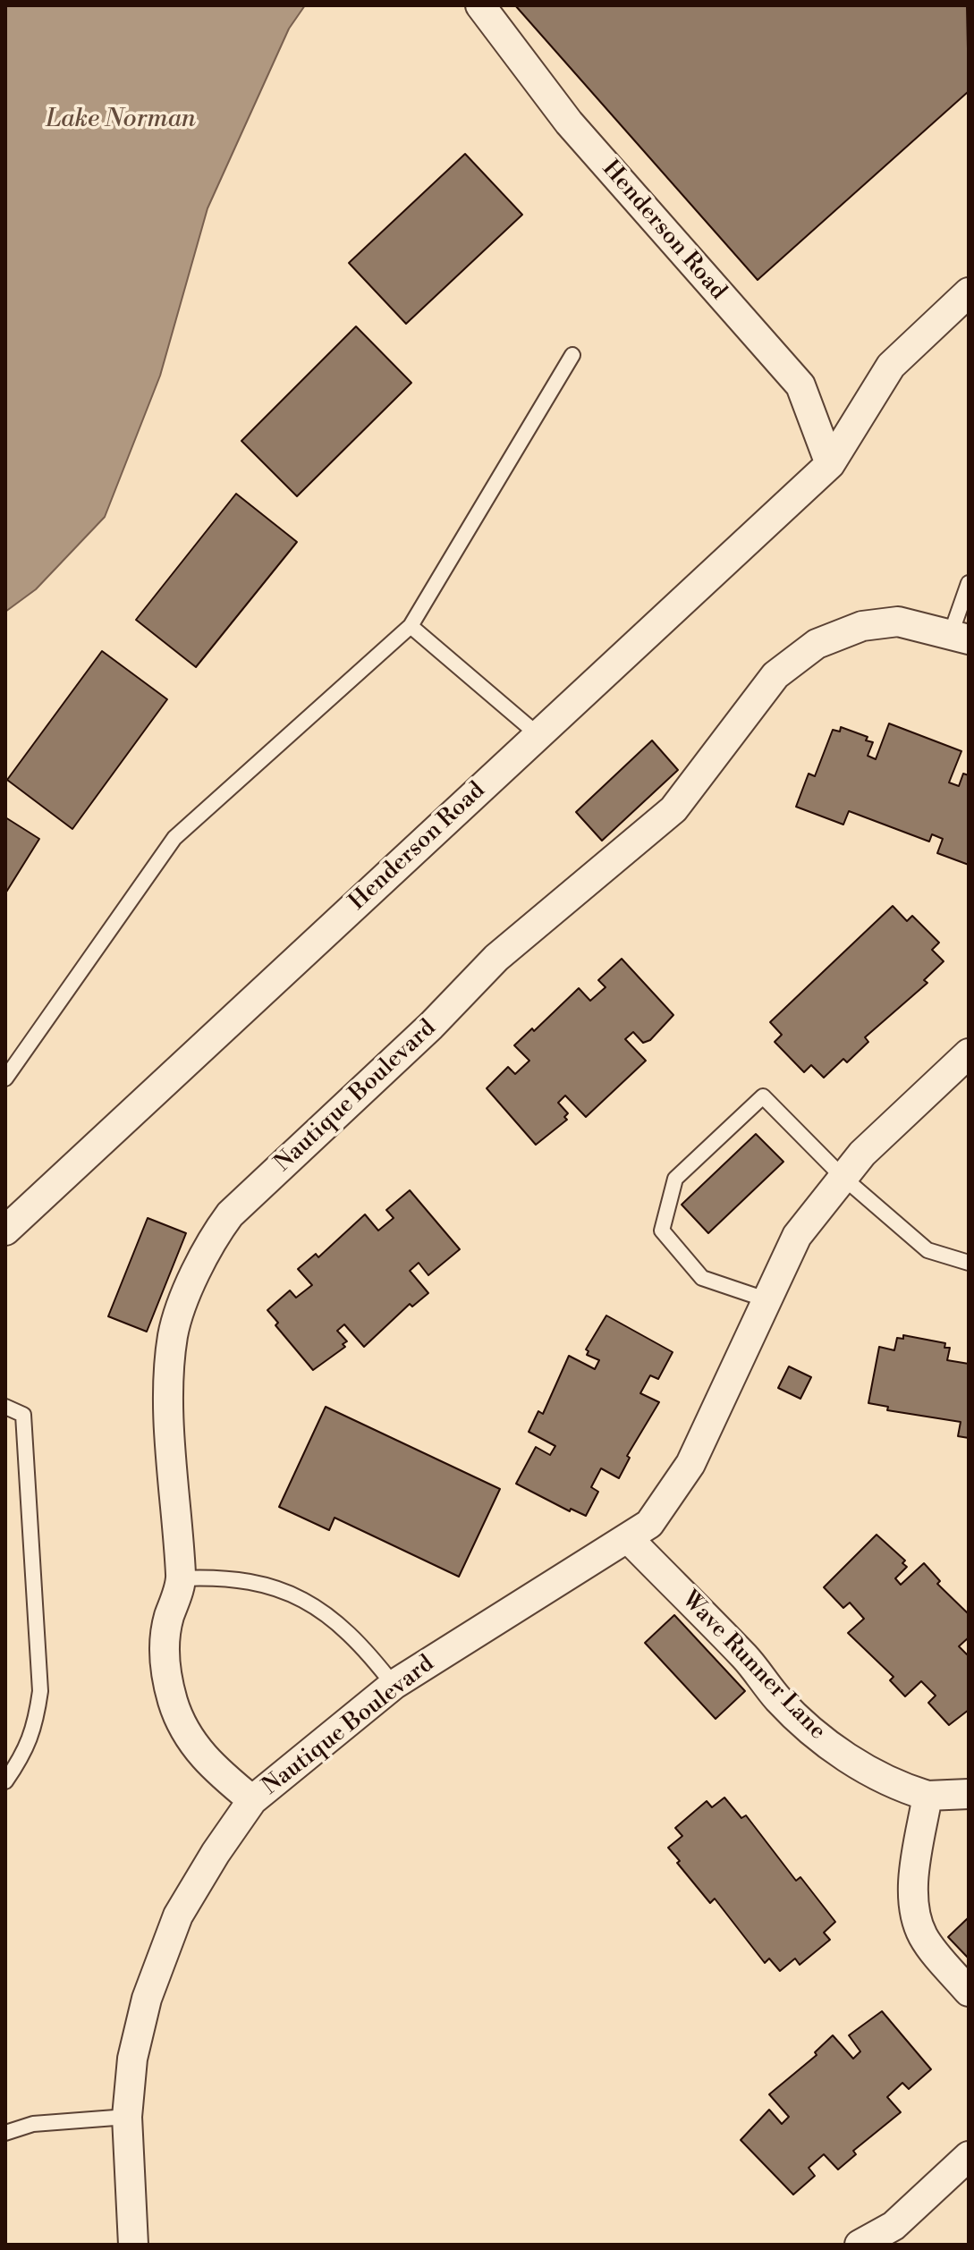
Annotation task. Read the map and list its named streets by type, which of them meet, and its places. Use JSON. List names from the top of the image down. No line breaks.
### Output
{"streets":{"street":["Henderson Road","Nautique Boulevard","Wave Runner Lane"]},"crossings":[["Nautique Boulevard","Wave Runner Lane"]],"water":["Lake Norman"]}
